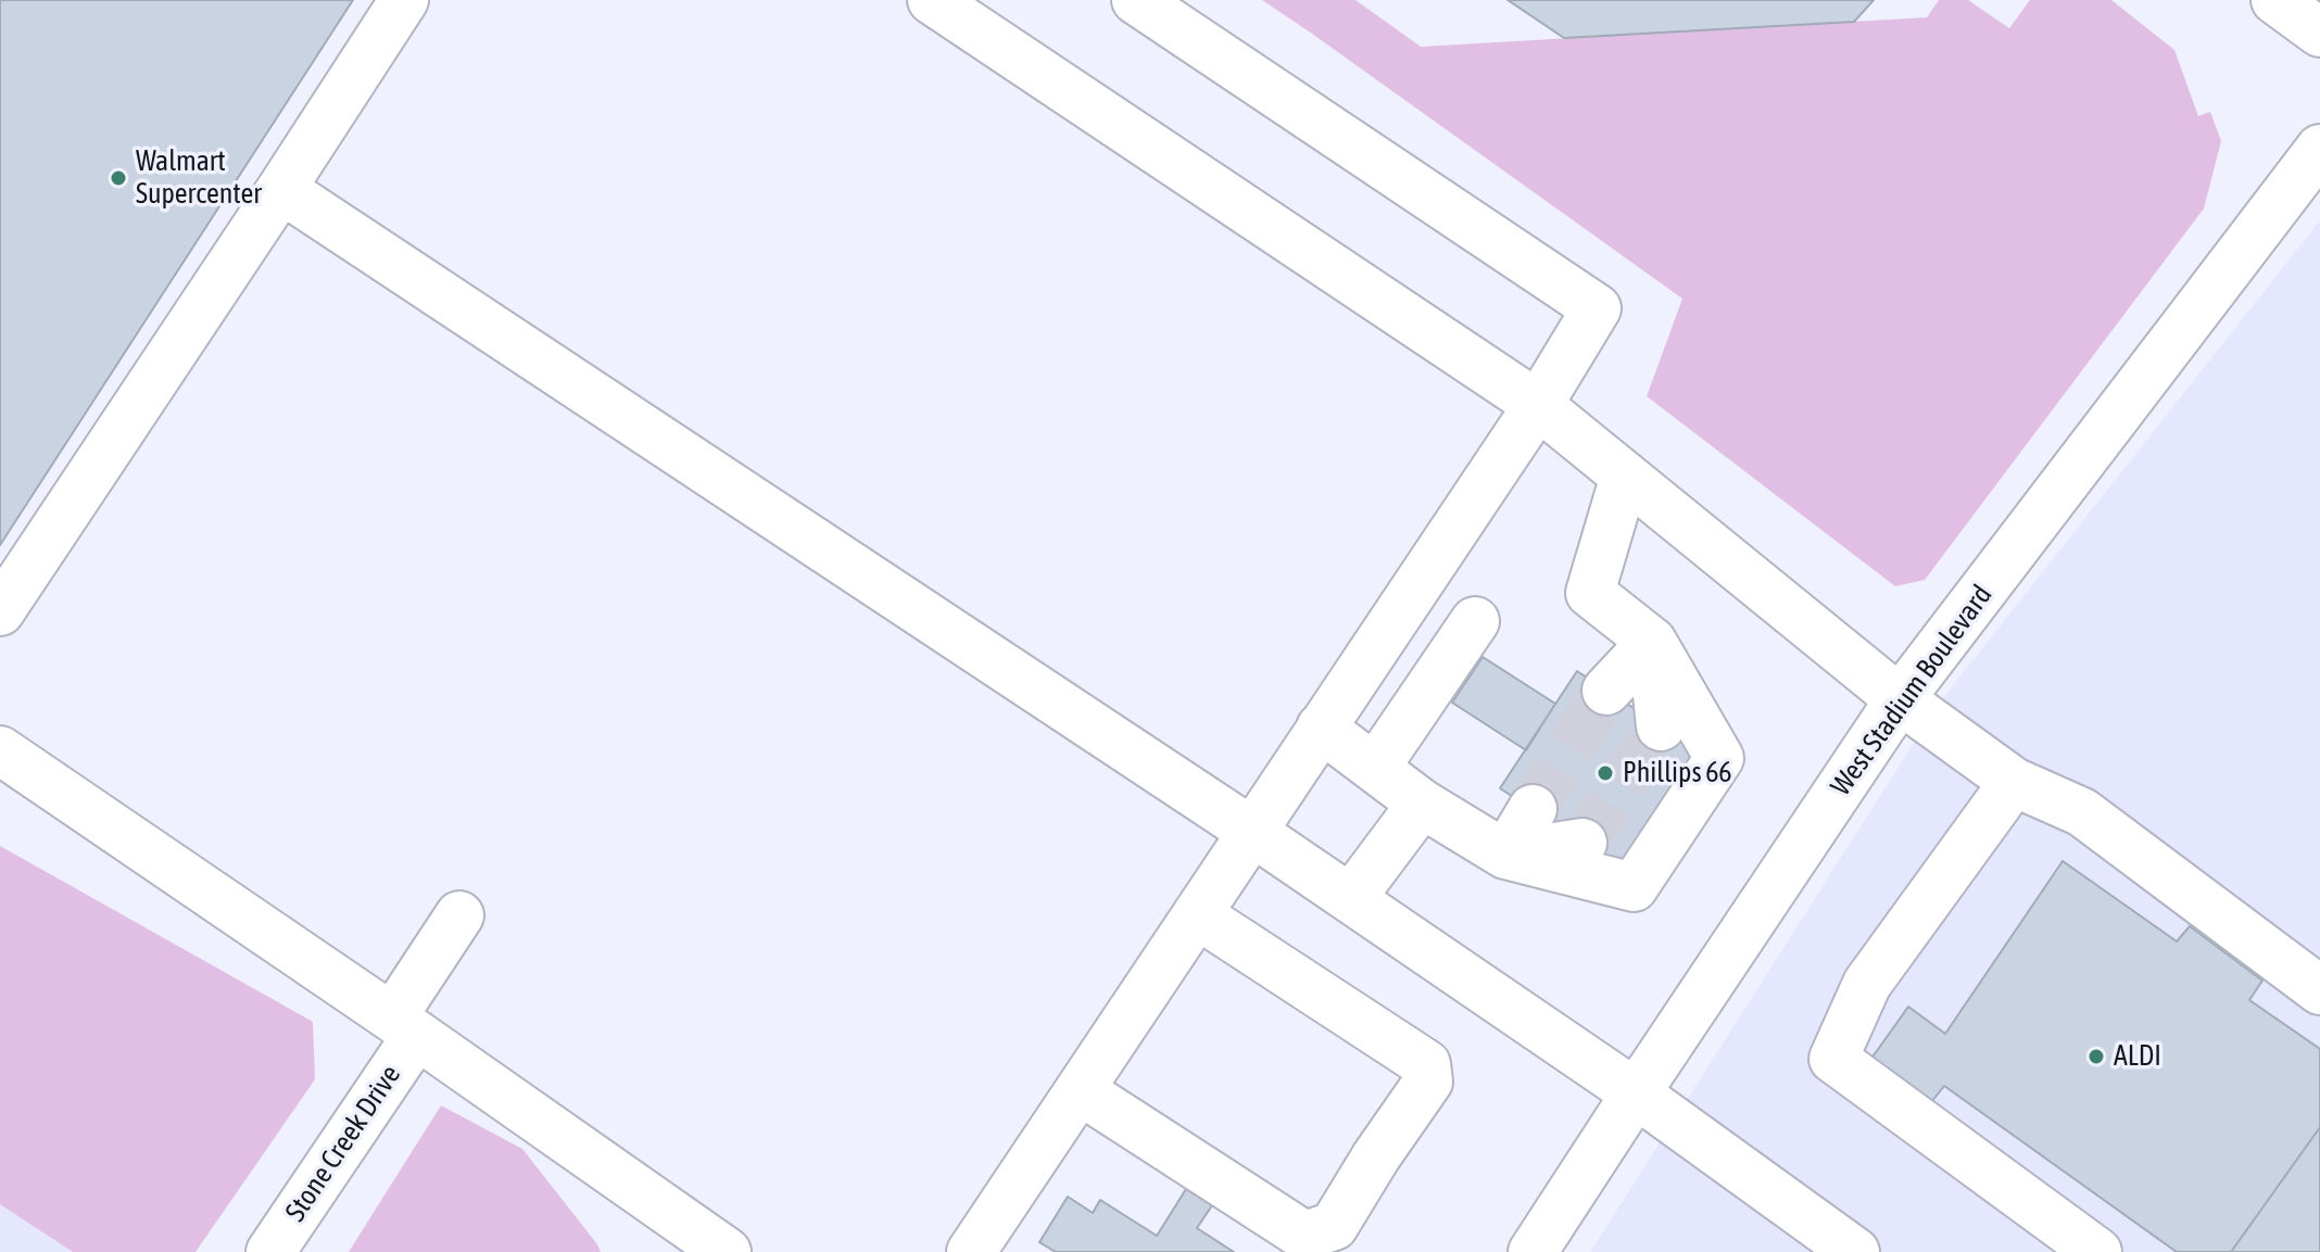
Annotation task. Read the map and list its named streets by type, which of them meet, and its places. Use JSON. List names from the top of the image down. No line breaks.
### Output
{"streets":{"main road":["West Stadium Boulevard","Stone Creek Drive"]},"places":["Walmart Supercenter","Phillips 66","ALDI"]}
